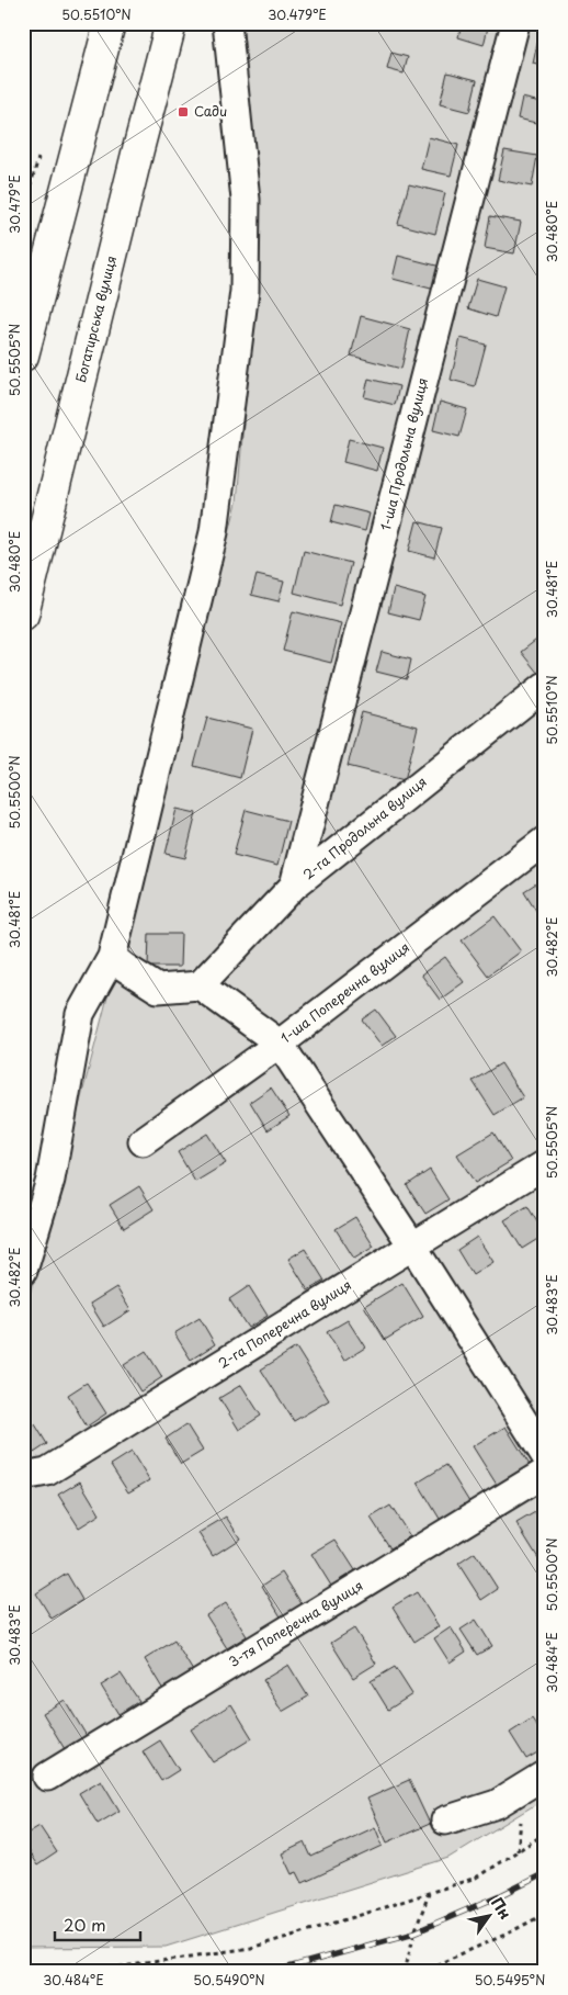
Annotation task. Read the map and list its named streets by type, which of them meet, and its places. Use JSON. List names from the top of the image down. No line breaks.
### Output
{"streets":{"main road":["Богатирська вулиця"],"street":["1-ша Продольна вулиця","2-га Продольна вулиця","1-ша Поперечна вулиця","2-га Поперечна вулиця","3-тя Поперечна вулиця"]},"crossings":[["1-ша Продольна вулиця","2-га Продольна вулиця"]],"places":{"transit":["Сади"]},"scale_bar":"20 m","north":"top right","coordinates":["50.5510°N","30.479°E","30.480°E","50.5505°N","30.481°E","50.5500°N","30.482°E","30.483°E","30.484°E","50.5490°N","50.5495°N"]}
